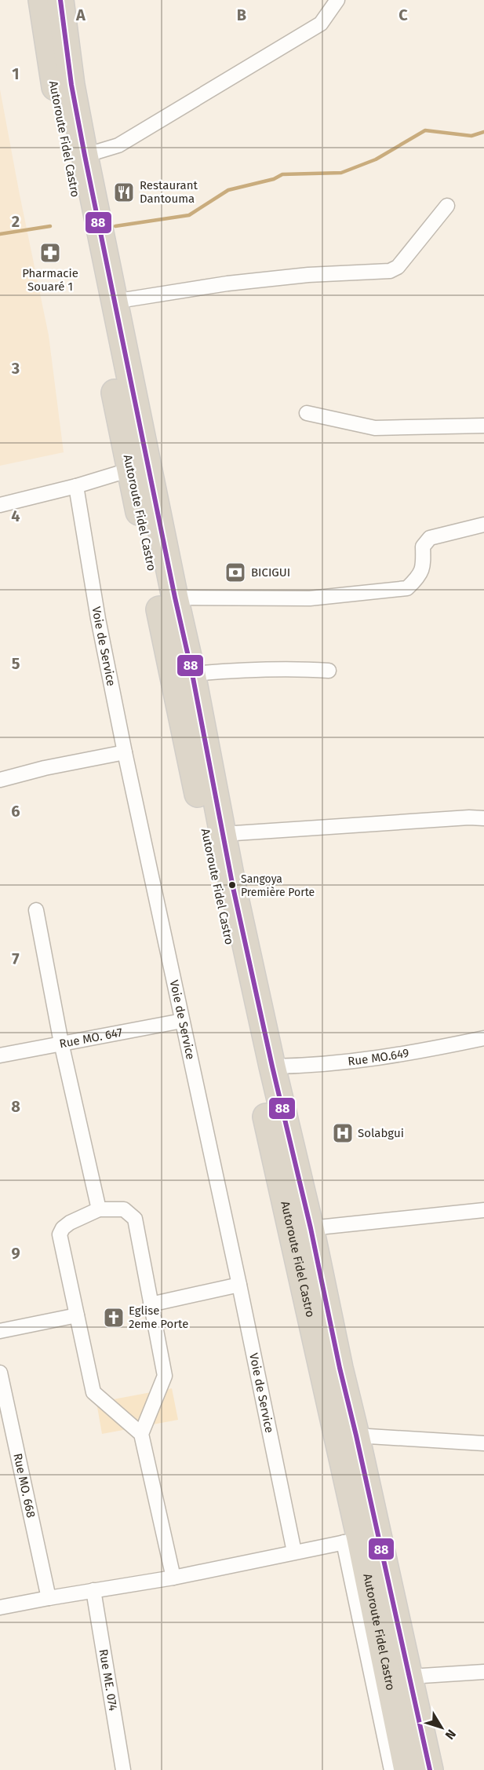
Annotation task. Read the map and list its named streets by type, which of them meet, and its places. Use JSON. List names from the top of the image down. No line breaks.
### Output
{"streets":{"highway":["Autoroute Fidel Castro"],"street":["Voie de Service","Rue MO. 647","Rue MO.649","Rue MO. 668","Rue ME. 074"]},"crossings":[["Autoroute Fidel Castro","Rue MO.649"],["Voie de Service","Rue MO. 647"]],"places":{"restaurant":["Restaurant Dantouma"],"pharmacy":["Pharmacie Souaré 1"],"bank":["BICIGUI"],"other":["Sangoya Première Porte"],"hospital":["Solabgui"],"church":["Eglise 2eme Porte"]},"lines":["transit line 88"],"north":"bottom right","grid":{"columns":["A","B","C"],"rows":["1","2","3","4","5","6","7","8","9"]}}
